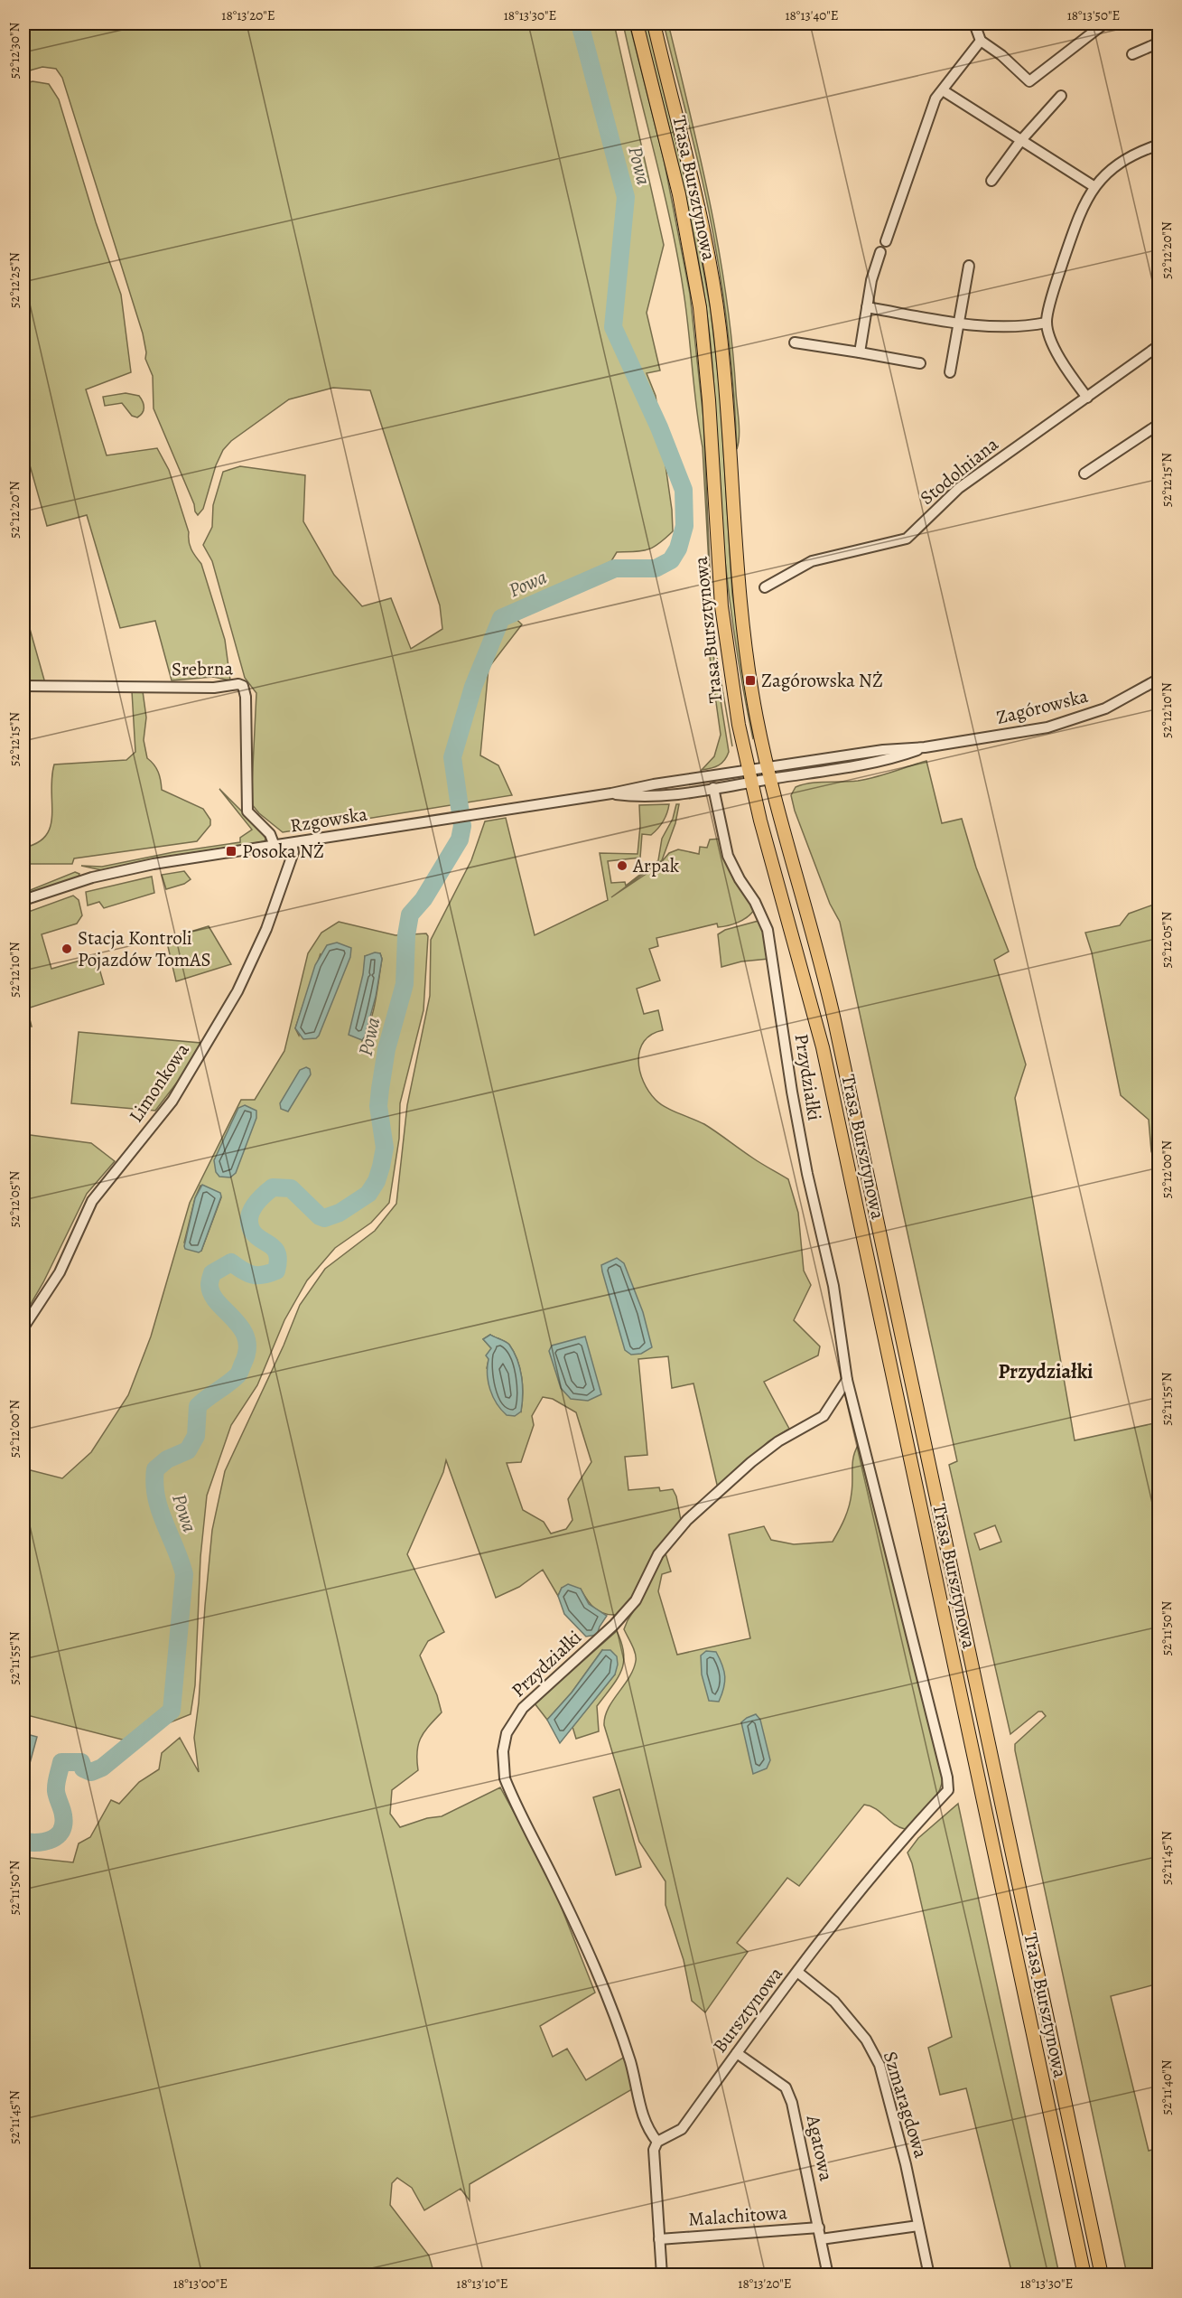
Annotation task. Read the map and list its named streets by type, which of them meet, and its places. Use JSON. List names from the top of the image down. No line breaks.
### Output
{"streets":{"main road":["Trasa Bursztynowa"],"street":["Stodolniana","Srebrna","Zagórowska","Rzgowska","Przydziałki","Limonkowa","Bursztynowa","Szmaragdowa","Agatowa","Malachitowa"]},"crossings":[["Trasa Bursztynowa","Zagórowska"],["Srebrna","Rzgowska"],["Zagórowska","Rzgowska"],["Zagórowska","Przydziałki"],["Rzgowska","Limonkowa"],["Przydziałki","Bursztynowa"],["Bursztynowa","Szmaragdowa"],["Bursztynowa","Agatowa"],["Agatowa","Malachitowa"]],"districts":["Przydziałki"],"water":["Powa"],"places":{"transit":["Zagórowska NŻ","Posoka NŻ"],"other":["Arpak","Stacja Kontroli Pojazdów TomAS"]},"coordinates":["18°13'20\"E","18°13'30\"E","18°13'40\"E","18°13'50\"E","52°12'30\"N","52°12'20\"N","52°12'25\"N","52°12'15\"N","52°12'10\"N","52°12'05\"N","52°12'00\"N","52°11'55\"N","52°11'50\"N","52°11'45\"N","52°11'40\"N","18°13'00\"E","18°13'10\"E"]}
